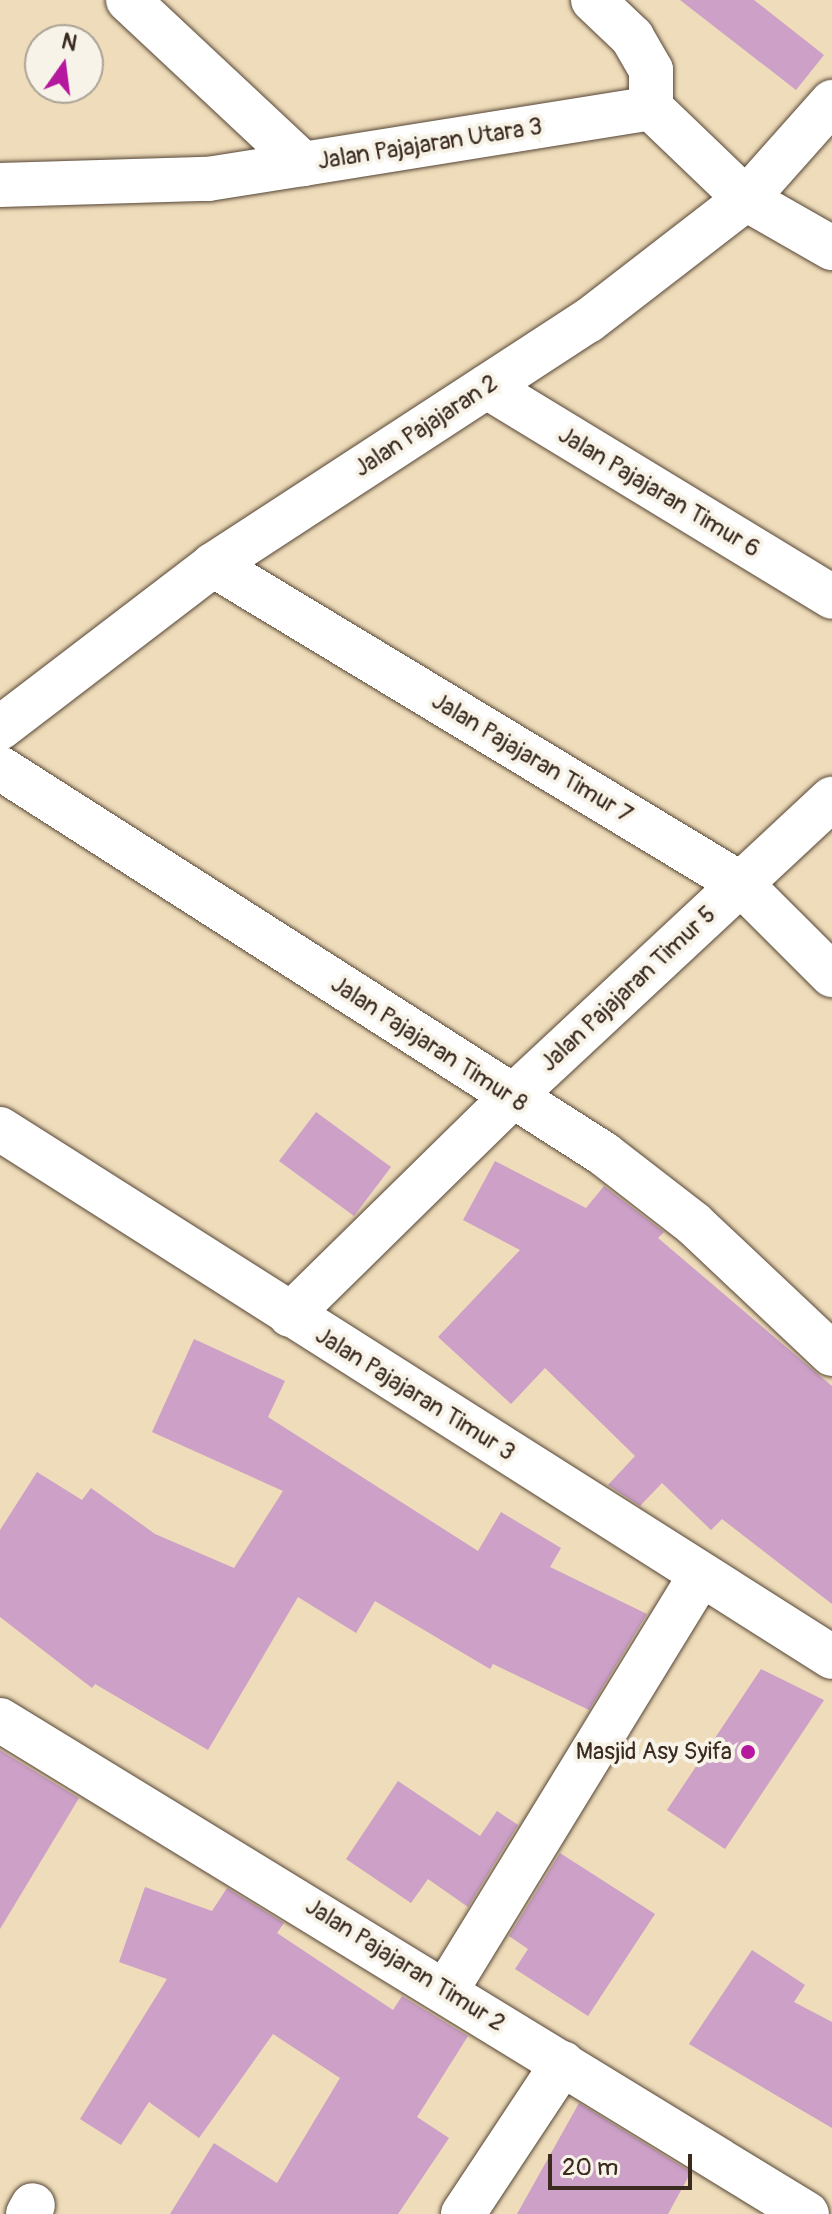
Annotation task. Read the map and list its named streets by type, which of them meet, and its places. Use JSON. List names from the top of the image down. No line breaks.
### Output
{"streets":{"street":["Jalan Pajajaran Utara 3","Jalan Pajajaran 2","Jalan Pajajaran Timur 6","Jalan Pajajaran Timur 7","Jalan Pajajaran Timur 5","Jalan Pajajaran Timur 8","Jalan Pajajaran Timur 3","Jalan Pajajaran Timur 2"]},"crossings":[["Jalan Pajajaran 2","Jalan Pajajaran Timur 6"],["Jalan Pajajaran 2","Jalan Pajajaran Timur 7"],["Jalan Pajajaran Timur 7","Jalan Pajajaran Timur 5"],["Jalan Pajajaran Timur 5","Jalan Pajajaran Timur 8"],["Jalan Pajajaran Timur 5","Jalan Pajajaran Timur 3"]],"places":["Masjid Asy Syifa"],"scale_bar":"20 m","north":"top"}
